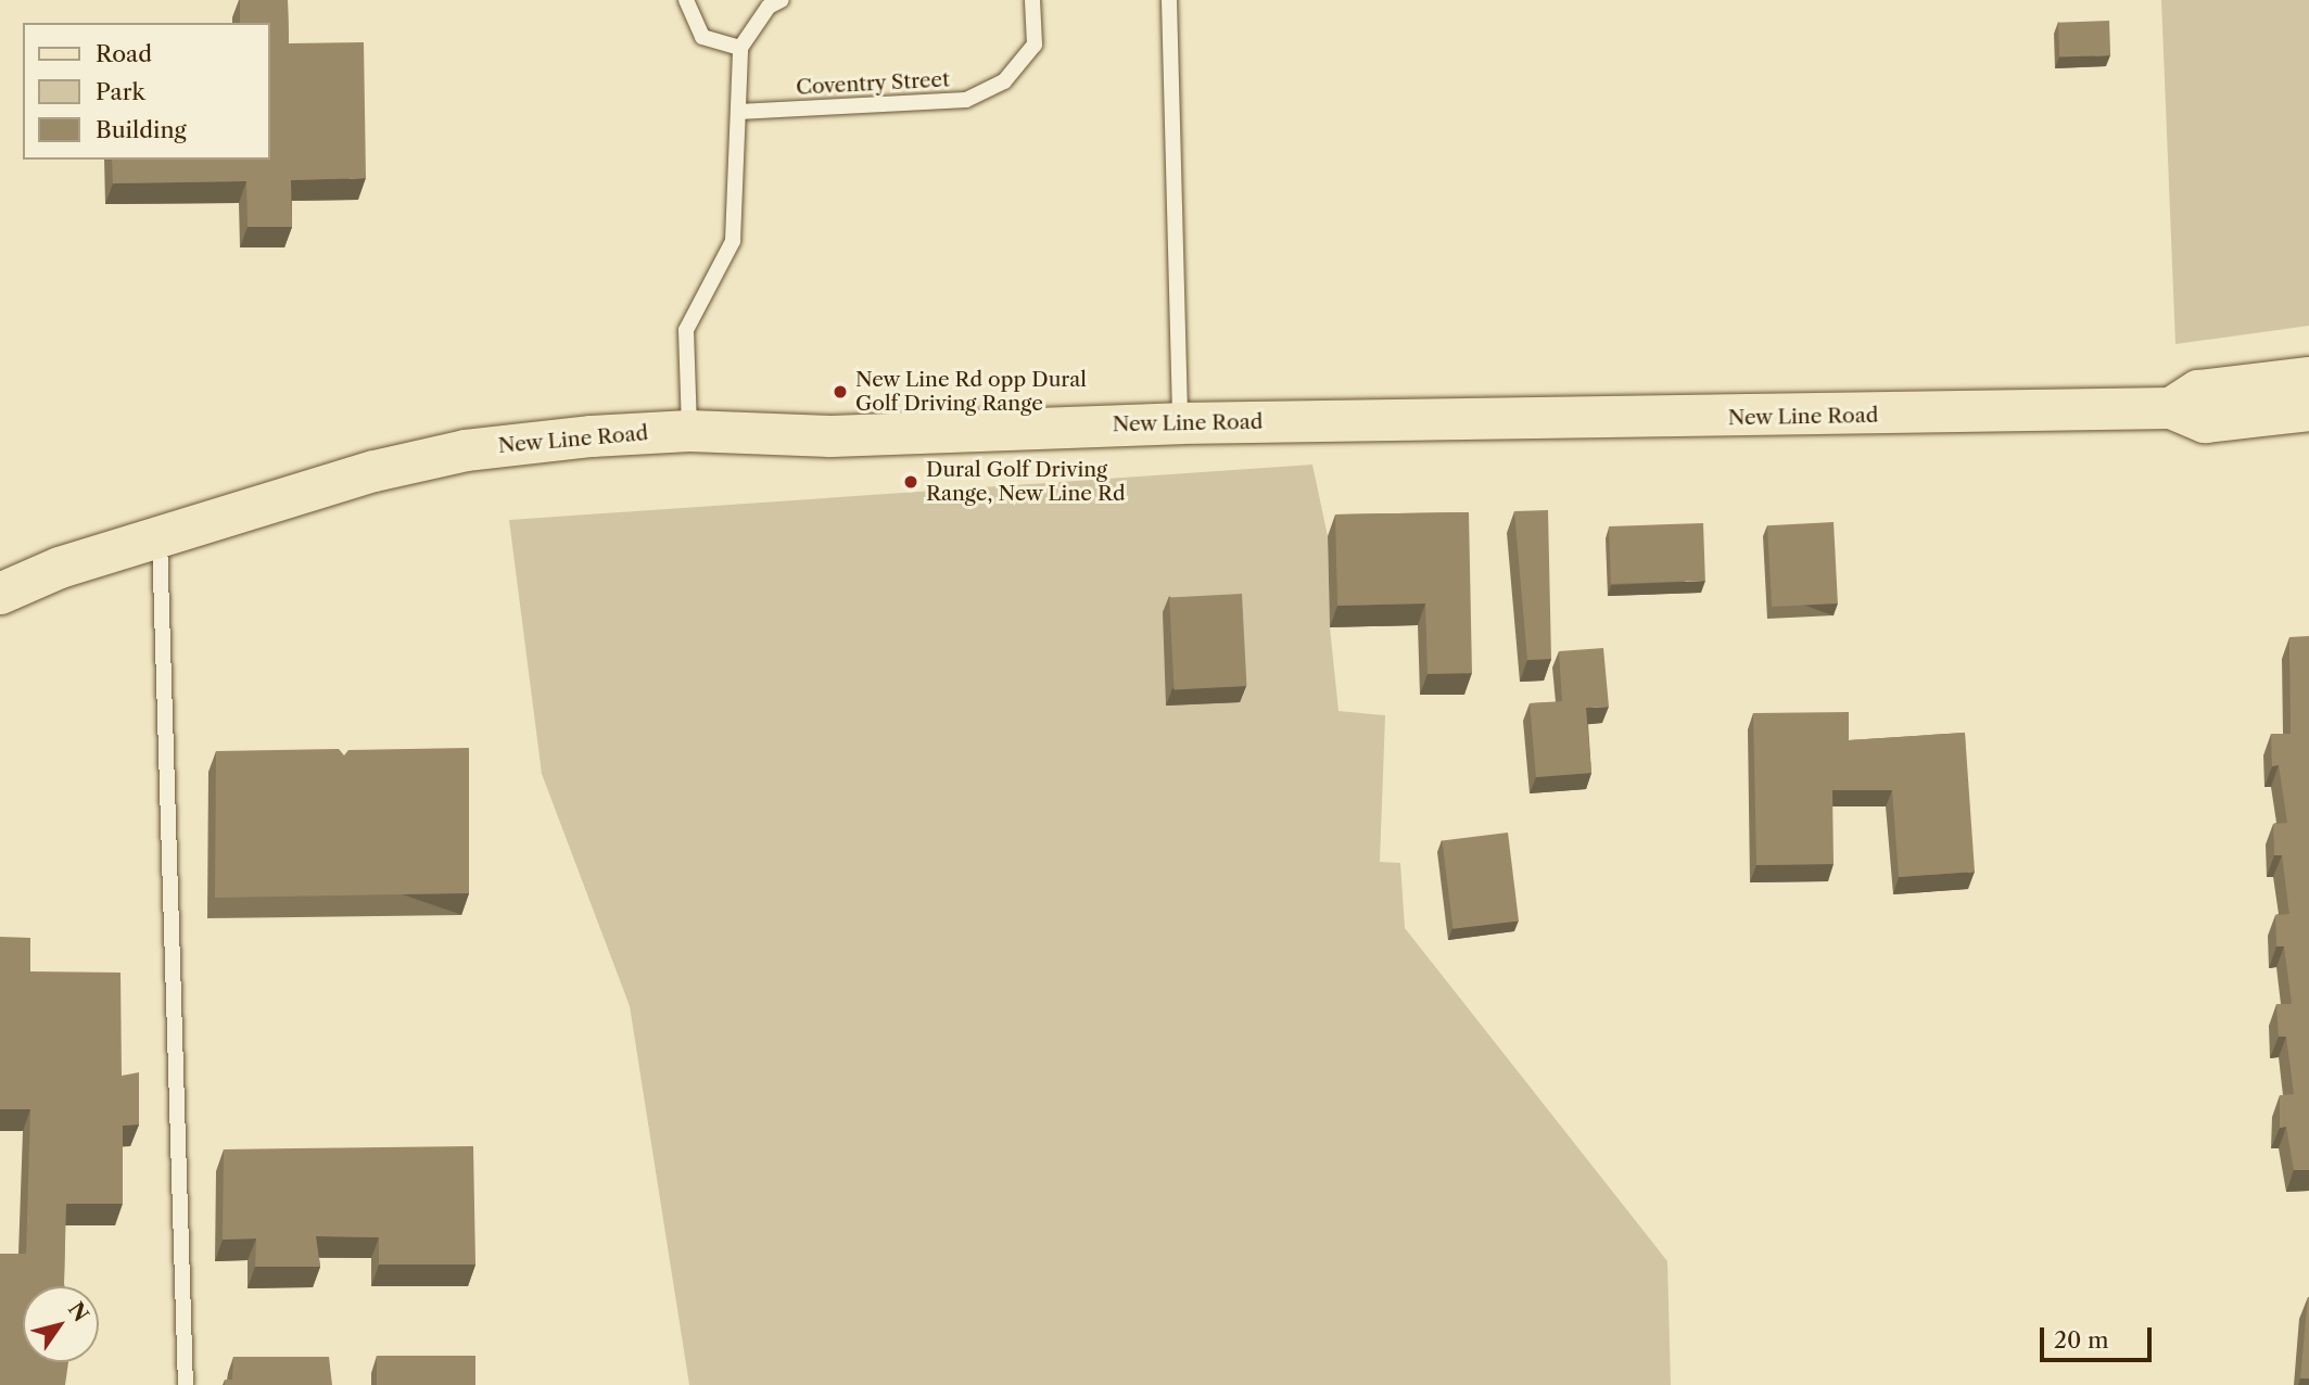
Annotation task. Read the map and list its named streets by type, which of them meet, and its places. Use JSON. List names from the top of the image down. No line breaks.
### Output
{"streets":{"main road":["New Line Road"],"lane":["Coventry Street"]},"places":["New Line Rd opp Dural Golf Driving Range","Dural Golf Driving Range, New Line Rd"],"legend":["Road","Park","Building"],"scale_bar":"20 m","north":"top right"}
